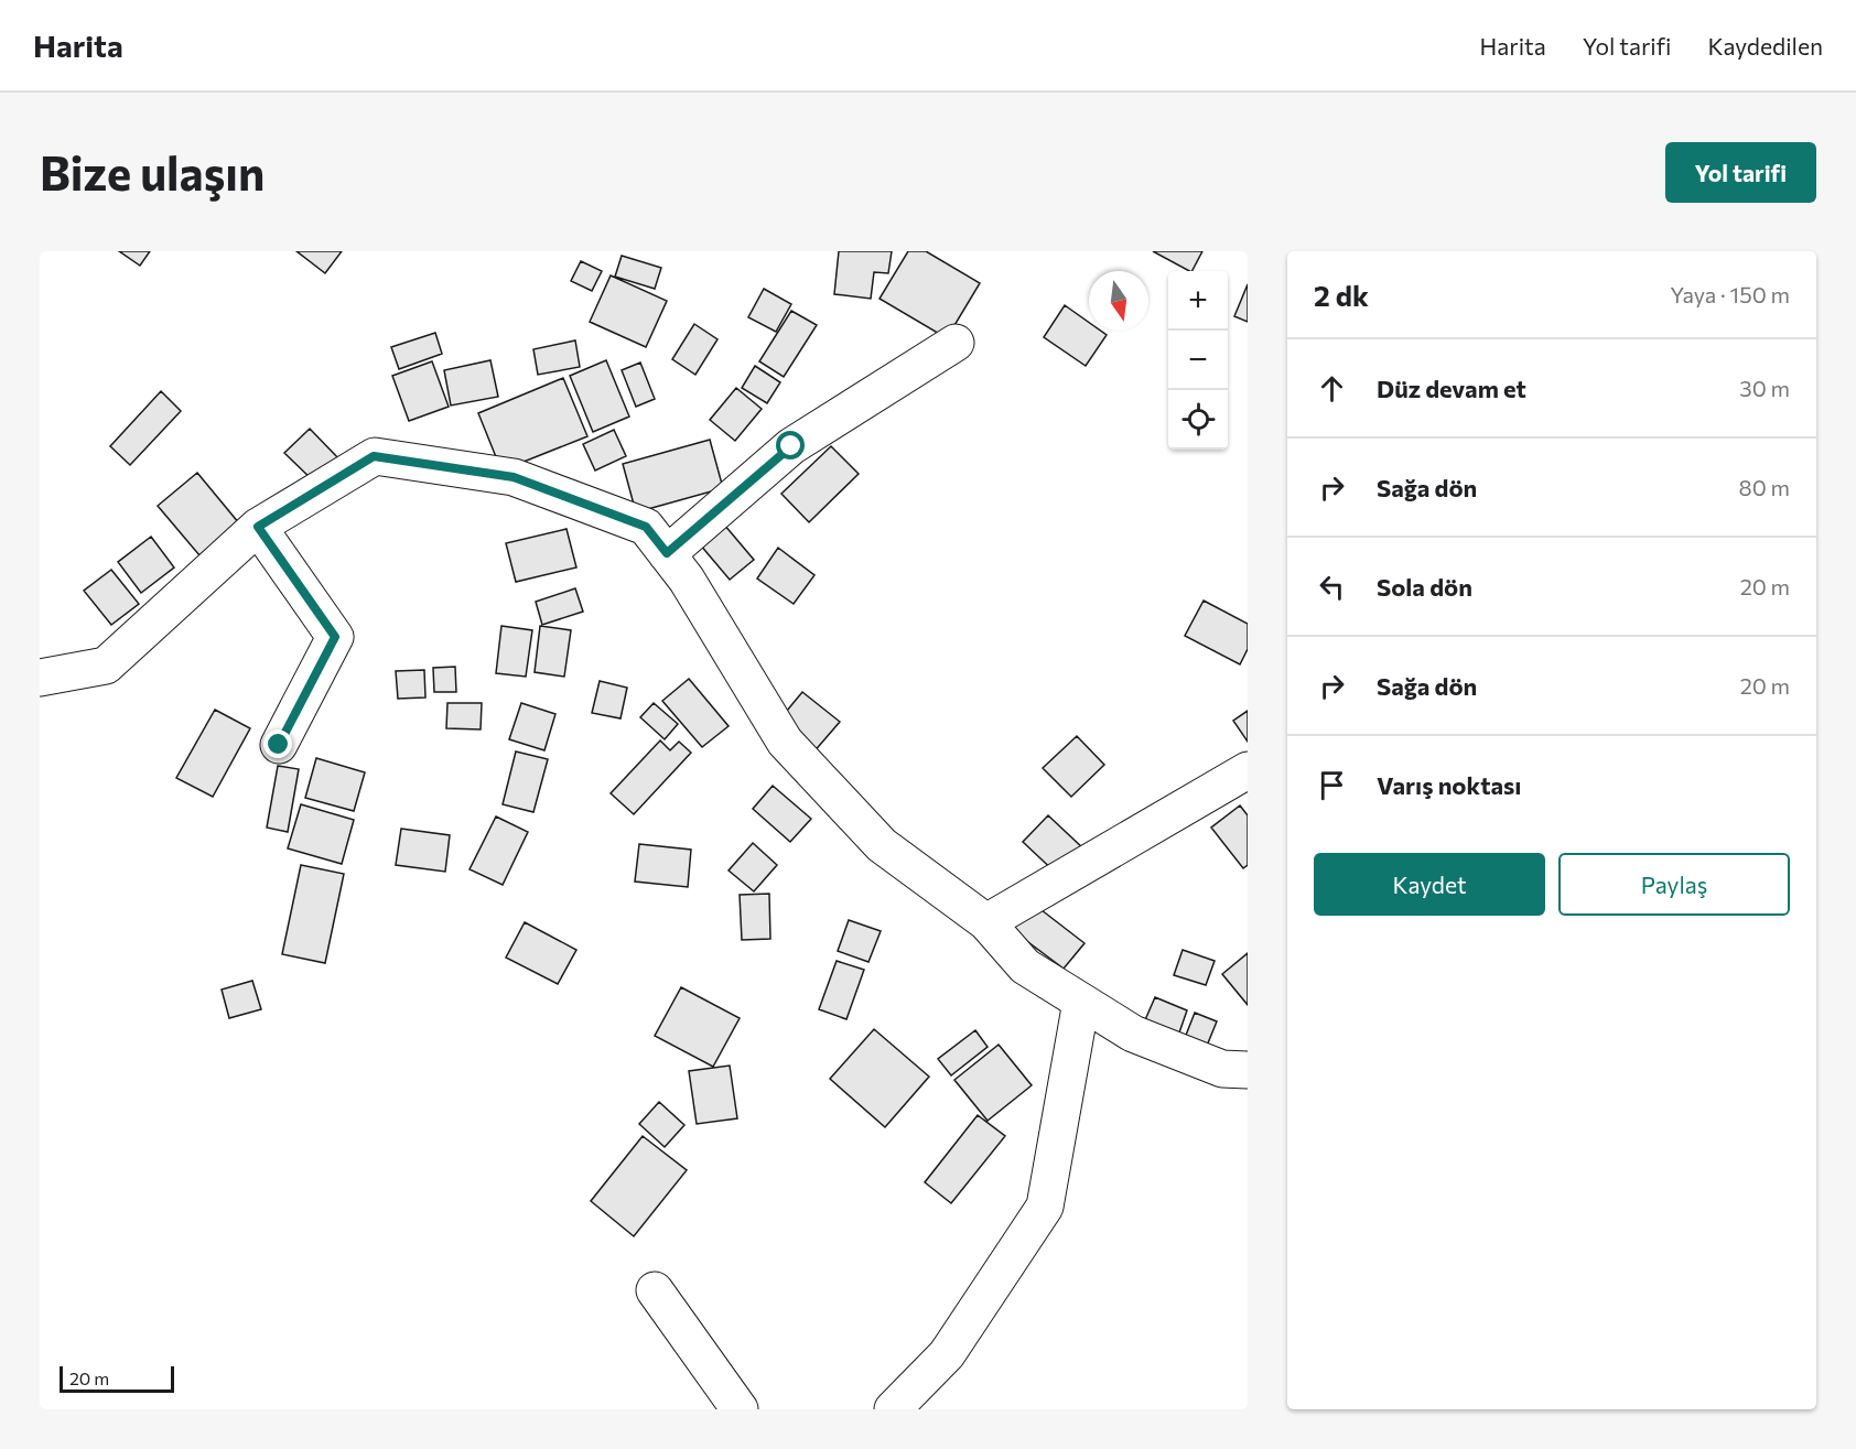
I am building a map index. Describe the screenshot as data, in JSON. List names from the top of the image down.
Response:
{
  "scale_bar": "20 m",
  "north": "bottom",
  "page": {
    "header": "Harita",
    "nav": ["Harita", "Yol tarifi", "Kaydedilen"],
    "buttons": [
      "Yol tarifi",
      ["Kaydet", "Paylaş"]
    ],
    "title": "Bize ulaşın",
    "heading": ["2 dk", "Yaya · 150 m"],
    "map_buttons": ["+", "−"],
    "list": [
      ["Düz devam et", "30 m"],
      ["Sağa dön", "80 m"],
      ["Sola dön", "20 m"],
      ["Sağa dön", "20 m"],
      "Varış noktası"
    ],
    "scale": "20 m"
  }
}
